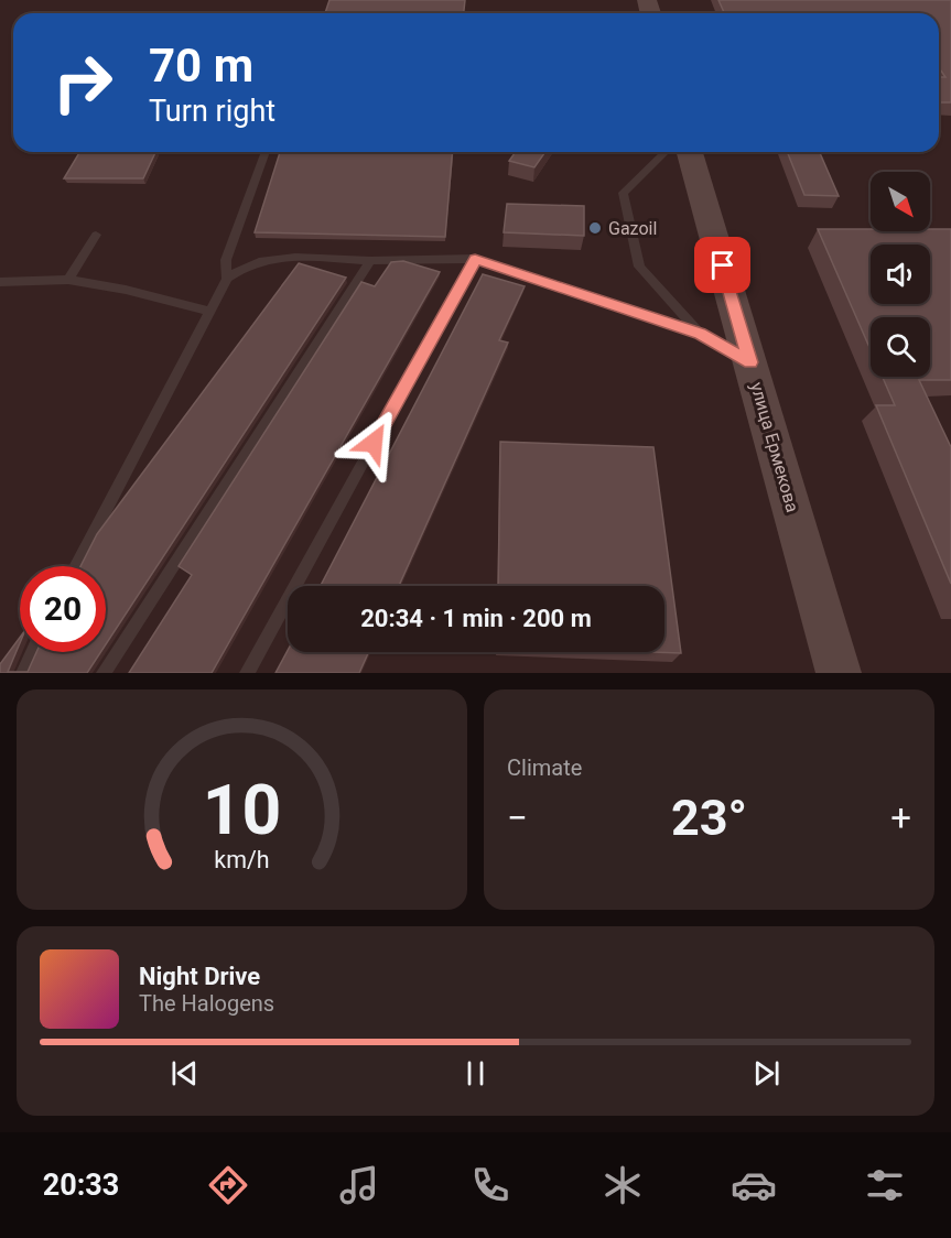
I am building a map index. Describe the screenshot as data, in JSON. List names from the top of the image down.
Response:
{
  "streets": {
    "main road": ["улица Ермекова"]
  },
  "places": ["Gazoil"],
  "north": "bottom right",
  "page": {
    "turn": ["70 m", "Turn right"],
    "limit": "20",
    "trip": "20:34 · 1 min · 200 m",
    "tile": "Climate",
    "heat": ["−", "23°", "+"],
    "song": ["Night Drive", "The Halogens"],
    "tabs": "20:33",
    "gauge": ["10", "km/h"]
  }
}
